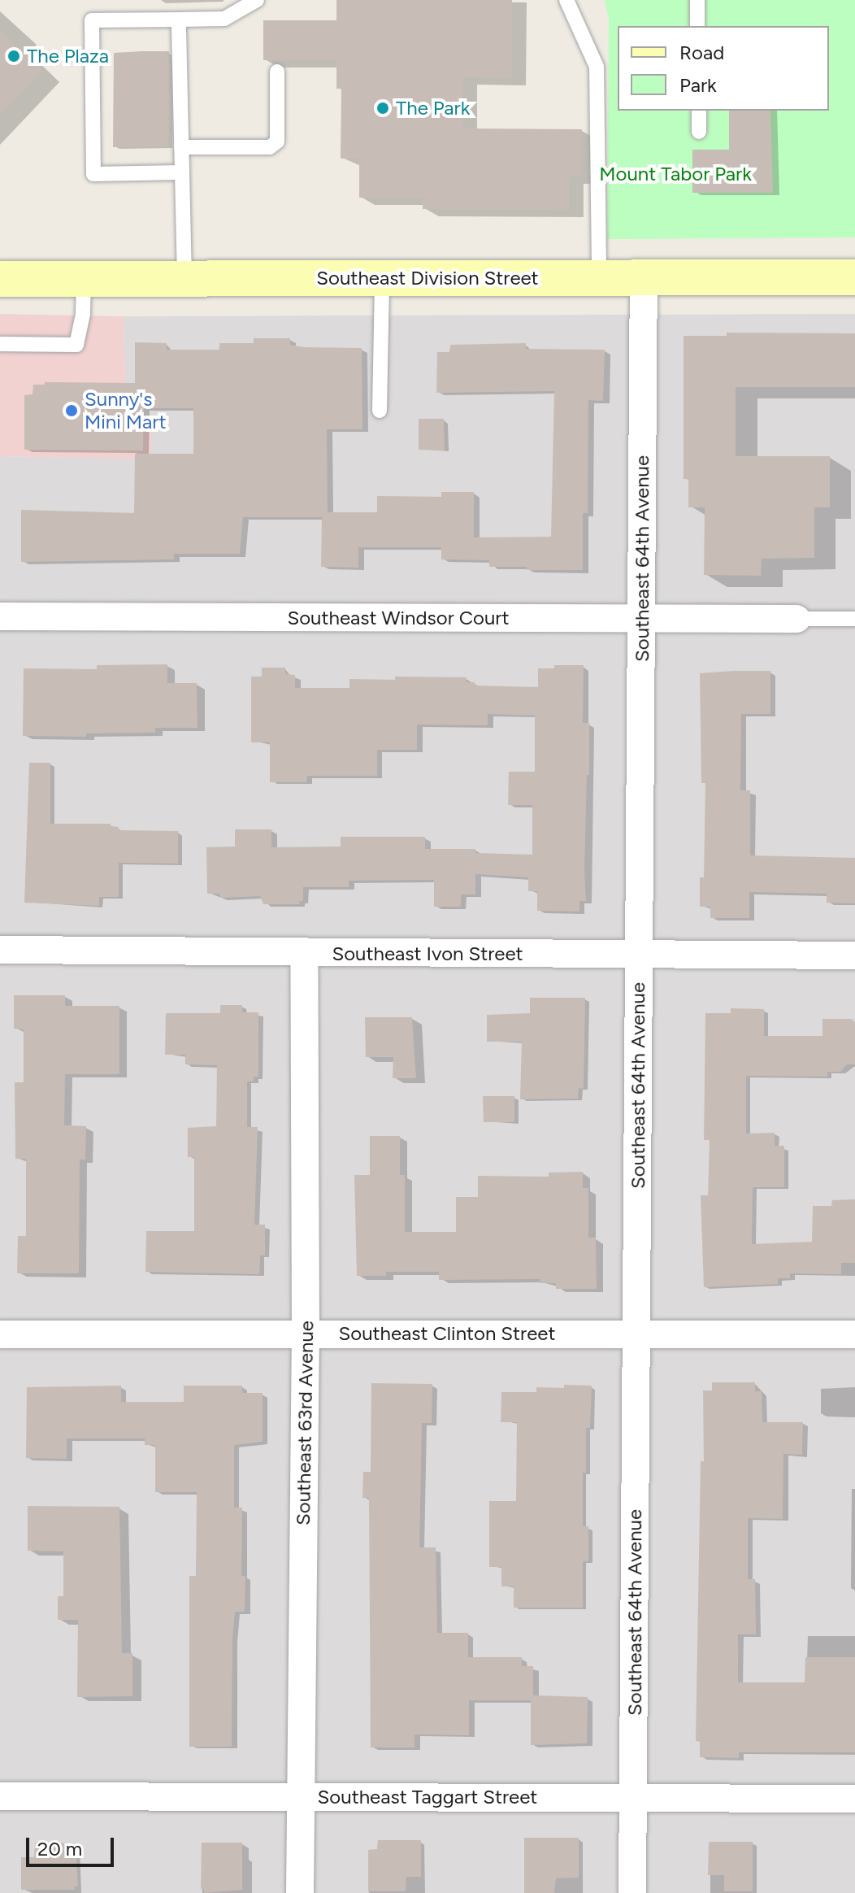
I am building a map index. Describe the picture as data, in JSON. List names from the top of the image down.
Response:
{
  "streets": {
    "main road": ["Southeast Division Street"],
    "street": [
      "Southeast 64th Avenue",
      "Southeast Windsor Court",
      "Southeast Ivon Street",
      "Southeast Clinton Street",
      "Southeast 63rd Avenue",
      "Southeast Taggart Street"
    ]
  },
  "crossings": [
    ["Southeast Division Street", "Southeast 64th Avenue"],
    ["Southeast 64th Avenue", "Southeast Windsor Court"],
    ["Southeast 64th Avenue", "Southeast Ivon Street"],
    ["Southeast 64th Avenue", "Southeast Clinton Street"],
    ["Southeast 64th Avenue", "Southeast Taggart Street"],
    ["Southeast Ivon Street", "Southeast 63rd Avenue"],
    ["Southeast Clinton Street", "Southeast 63rd Avenue"],
    ["Southeast 63rd Avenue", "Southeast Taggart Street"]
  ],
  "parks": ["Mount Tabor Park"],
  "places": ["The Plaza", "The Park", "Sunny's Mini Mart"],
  "legend": ["Road", "Park"],
  "scale_bar": "20 m"
}
